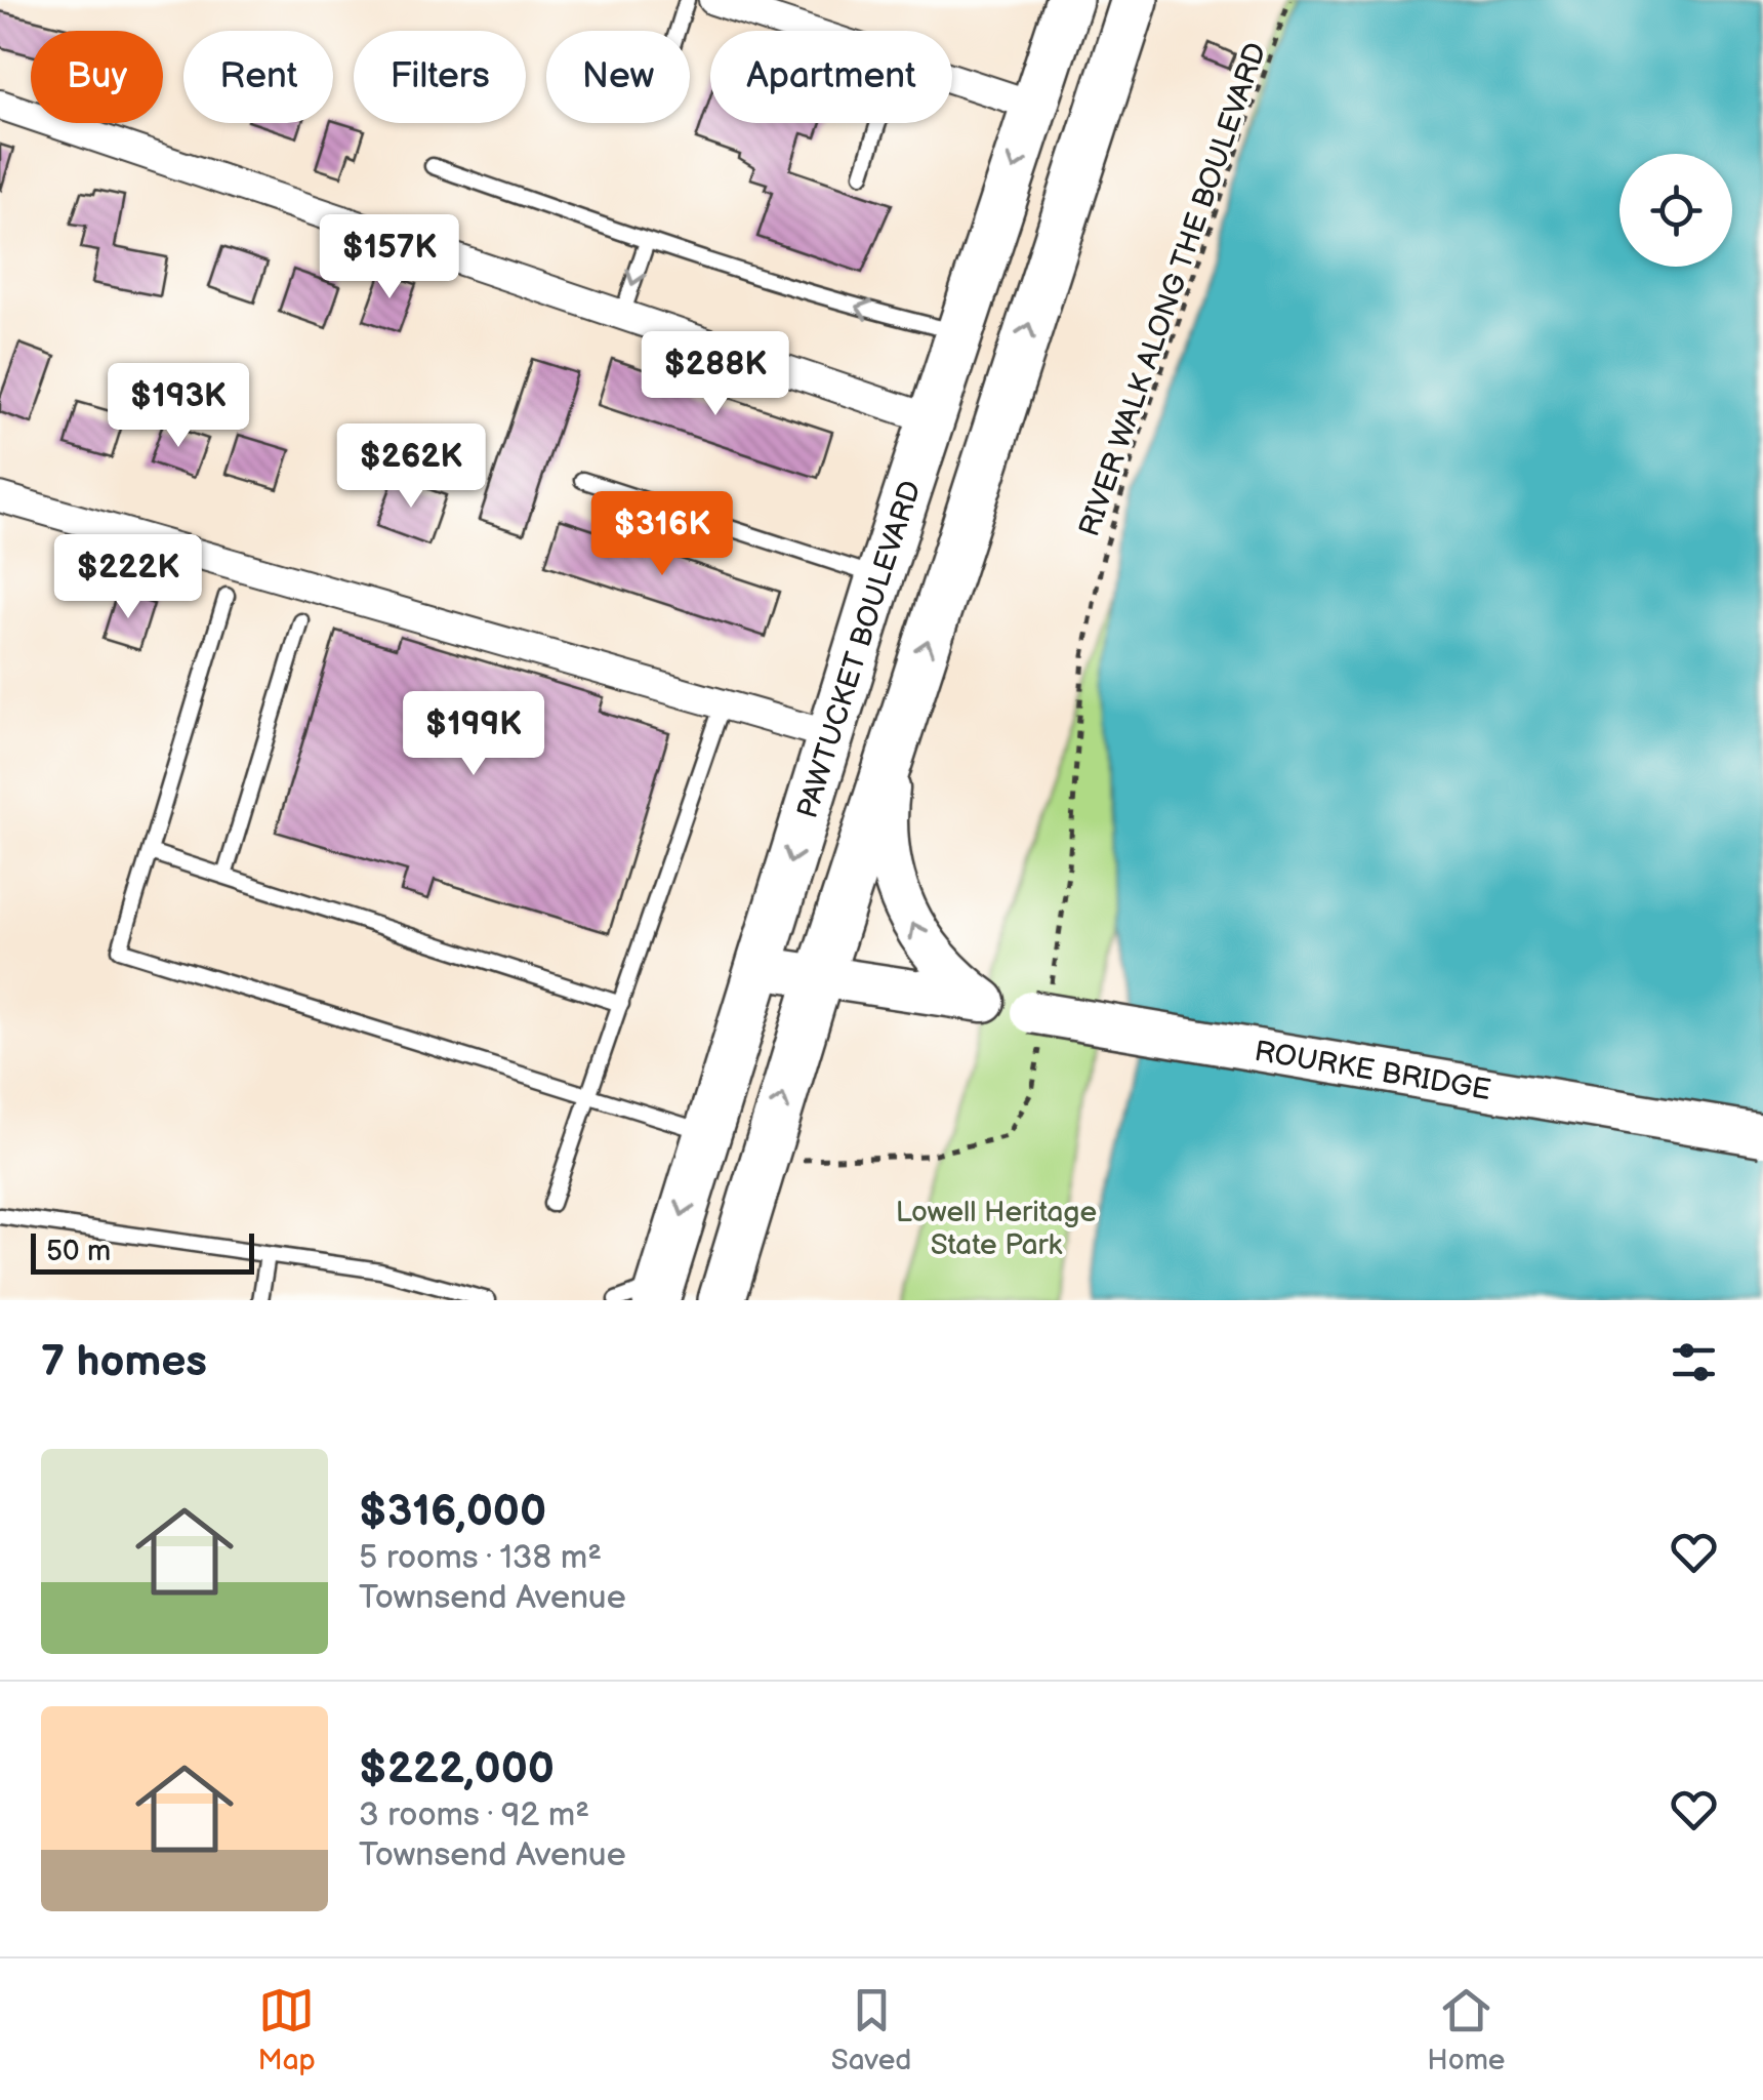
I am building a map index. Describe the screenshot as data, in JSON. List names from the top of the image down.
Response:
{
  "streets": {
    "main road": ["PAWTUCKET BOULEVARD", "ROURKE BRIDGE"],
    "path": ["RIVER WALK ALONG THE BOULEVARD"]
  },
  "crossings": [
    ["RIVER WALK ALONG THE BOULEVARD", "ROURKE BRIDGE"],
    ["PAWTUCKET BOULEVARD", "ROURKE BRIDGE"]
  ],
  "parks": ["Lowell Heritage State Park"],
  "scale_bar": "50 m",
  "page": {
    "chip": [
      "Buy",
      "Rent",
      "Filters",
      "New",
      "Apartment"
    ],
    "price": [
      "$157K",
      "$288K",
      "$193K",
      "$262K",
      "$316K",
      "$222K",
      "$199K"
    ],
    "scale": "50 m",
    "heading": "7 homes",
    "list": [
      {
        "name": "$316,000",
        "note": "5 rooms · 138 m² · Townsend Avenue"
      },
      {
        "name": "$222,000",
        "note": "3 rooms · 92 m² · Townsend Avenue"
      }
    ],
    "tabs": ["Map", "Saved", "Home"]
  }
}
